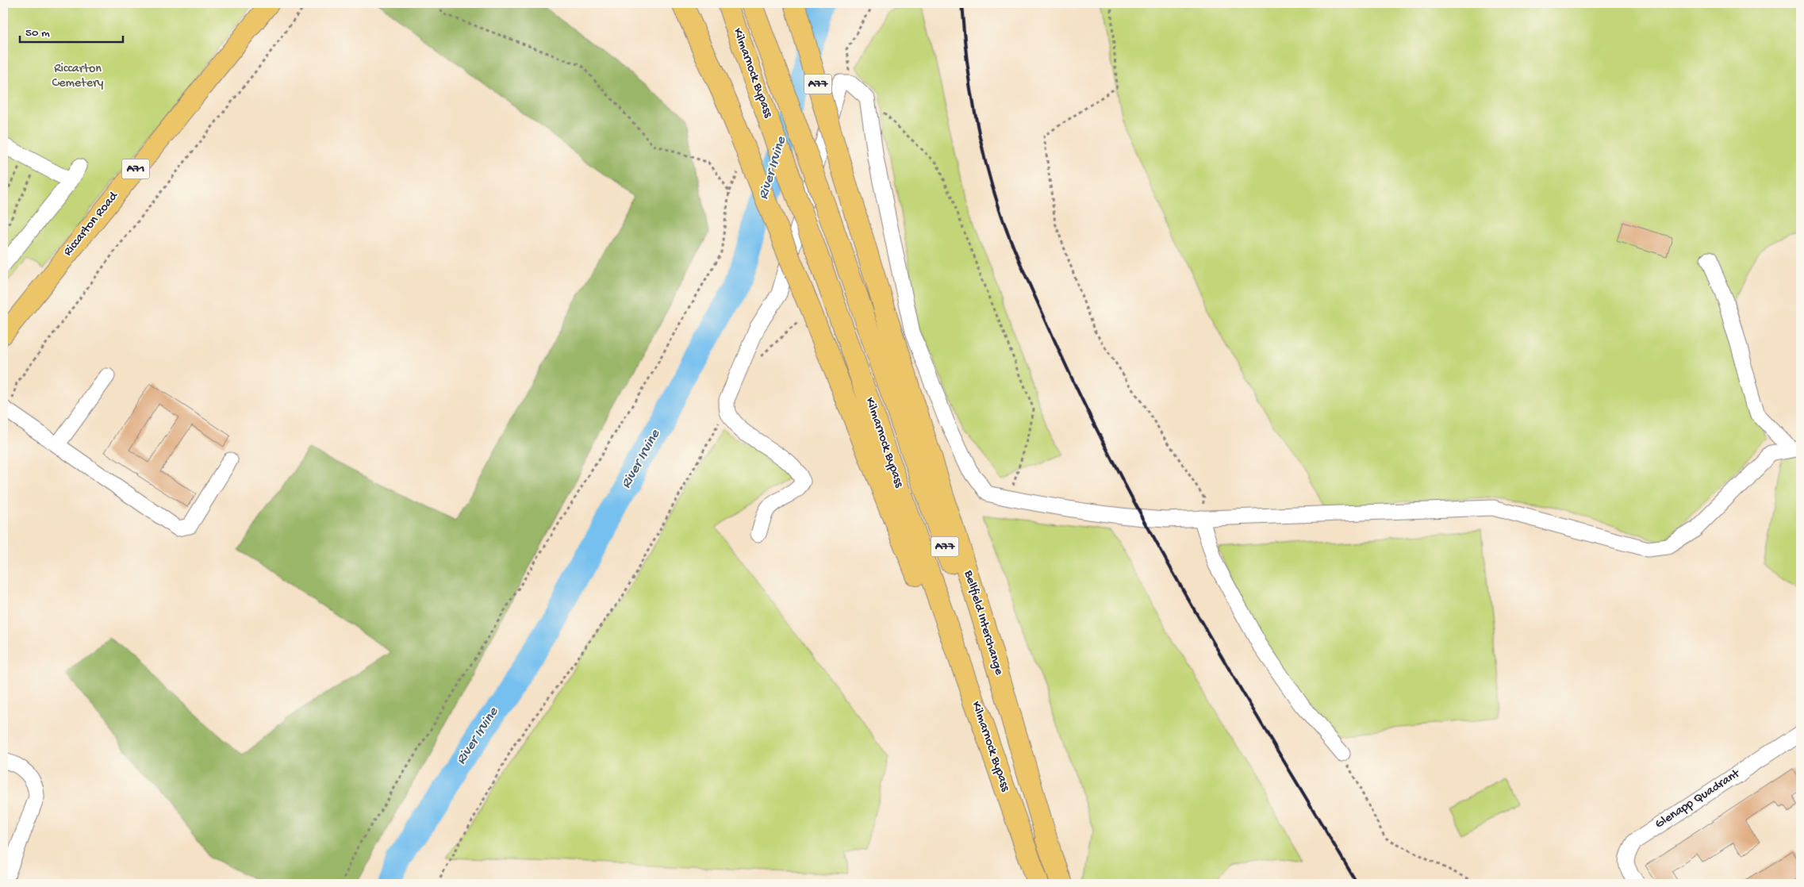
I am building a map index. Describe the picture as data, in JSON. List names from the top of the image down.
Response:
{
  "streets": {
    "highway": ["Kilmarnock Bypass", "A77", "Bellfield Interchange"],
    "main road": ["A71", "Riccarton Road"],
    "street": ["Glenapp Quadrant"]
  },
  "crossings": [
    ["Kilmarnock Bypass", "A77"],
    ["Kilmarnock Bypass", "Bellfield Interchange"]
  ],
  "water": ["River Irvine"],
  "parks": ["Riccarton Cemetery"],
  "scale_bar": "50 m"
}
